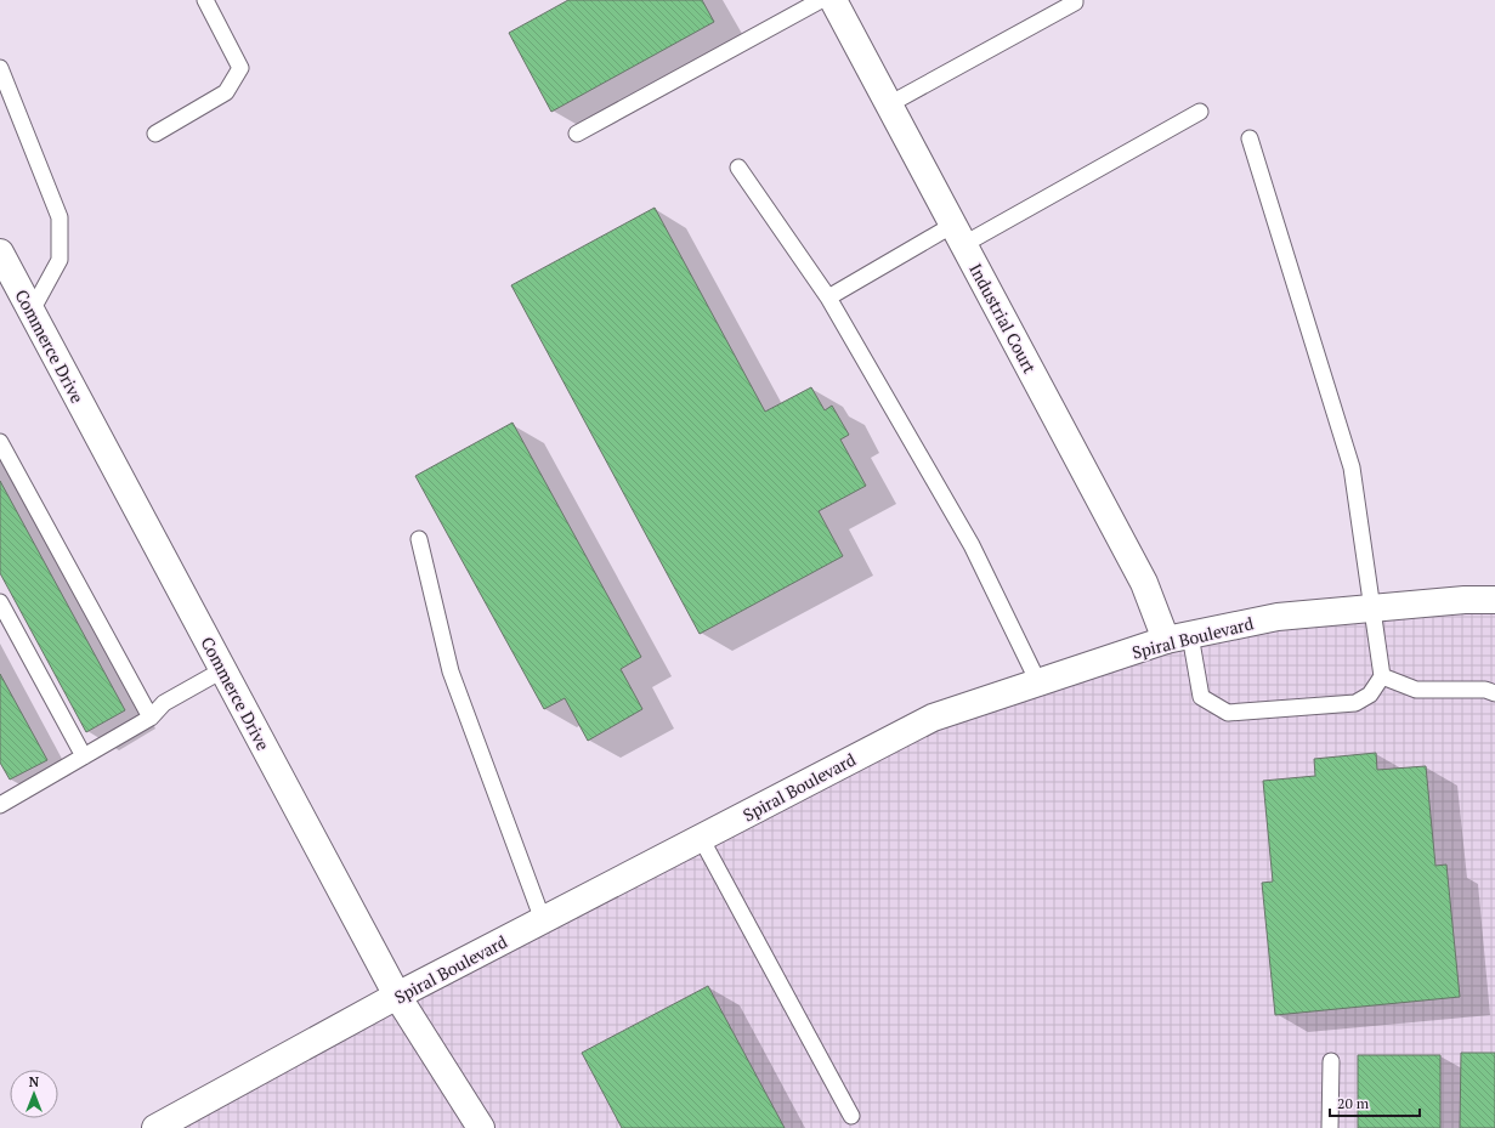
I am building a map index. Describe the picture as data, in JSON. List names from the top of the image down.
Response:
{
  "streets": {
    "street": ["Industrial Court", "Commerce Drive", "Spiral Boulevard"]
  },
  "crossings": [
    ["Industrial Court", "Spiral Boulevard"],
    ["Commerce Drive", "Spiral Boulevard"]
  ],
  "scale_bar": "20 m",
  "north": "top"
}
